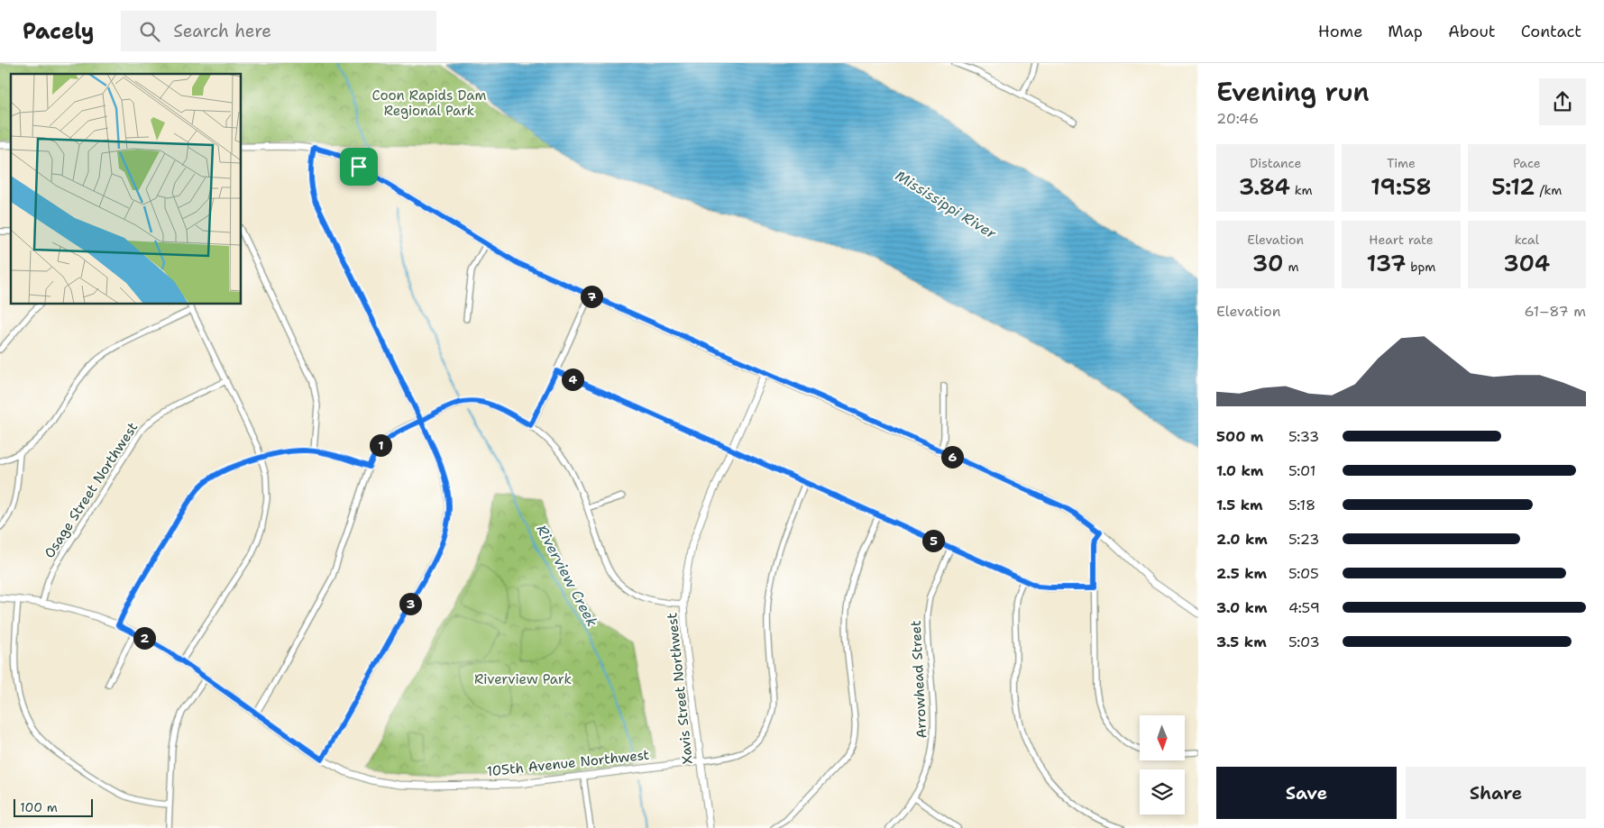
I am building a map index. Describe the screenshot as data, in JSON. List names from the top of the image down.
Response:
{
  "streets": {
    "street": [
      "Osage Street Northwest",
      "Arrowhead Street",
      "Xavis Street Northwest",
      "105th Avenue Northwest"
    ]
  },
  "crossings": [
    ["Osage Street Northwest", "105th Avenue Northwest"],
    ["Xavis Street Northwest", "105th Avenue Northwest"]
  ],
  "water": ["Mississippi River", "Riverview Creek"],
  "parks": ["Coon Rapids Dam Regional Park", "Riverview Park"],
  "scale_bar": "100 m",
  "north": "bottom",
  "page": {
    "header": "Pacely",
    "search": "Search here",
    "nav": [
      "Home",
      "Map",
      "About",
      "Contact"
    ],
    "heading": ["Evening run", "20:46"],
    "stats": [
      ["Distance", "3.84 km"],
      ["Time", "19:58"],
      ["Pace", "5:12 /km"],
      ["Elevation", "30 m"],
      ["Heart rate", "137 bpm"],
      ["kcal", "304"]
    ],
    "pins": [
      "7",
      "4",
      "1",
      "6",
      "5",
      "3",
      "2"
    ],
    "chart": ["Elevation", "61–87 m"],
    "list": [
      {
        "name": "500 m",
        "note": "5:33"
      },
      {
        "name": "1.0 km",
        "note": "5:01"
      },
      {
        "name": "1.5 km",
        "note": "5:18"
      },
      {
        "name": "2.0 km",
        "note": "5:23"
      },
      {
        "name": "2.5 km",
        "note": "5:05"
      },
      {
        "name": "3.0 km",
        "note": "4:59"
      },
      {
        "name": "3.5 km",
        "note": "5:03"
      }
    ],
    "buttons": ["Save", "Share"],
    "scale": "100 m"
  }
}
